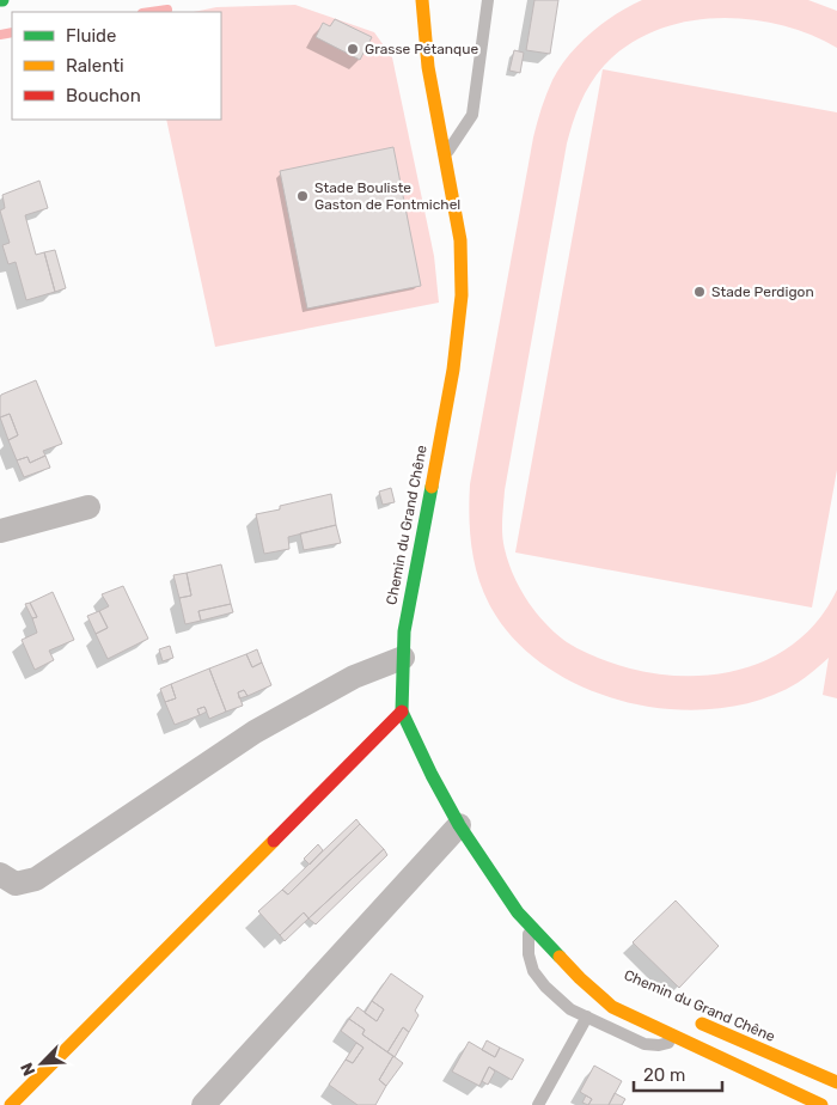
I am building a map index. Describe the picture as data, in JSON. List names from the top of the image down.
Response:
{
  "streets": {
    "main road": ["Chemin du Grand Chêne"]
  },
  "places": ["Grasse Pétanque", "Stade Bouliste Gaston de Fontmichel", "Stade Perdigon"],
  "legend": ["Fluide", "Ralenti", "Bouchon"],
  "scale_bar": "20 m",
  "north": "bottom left"
}
